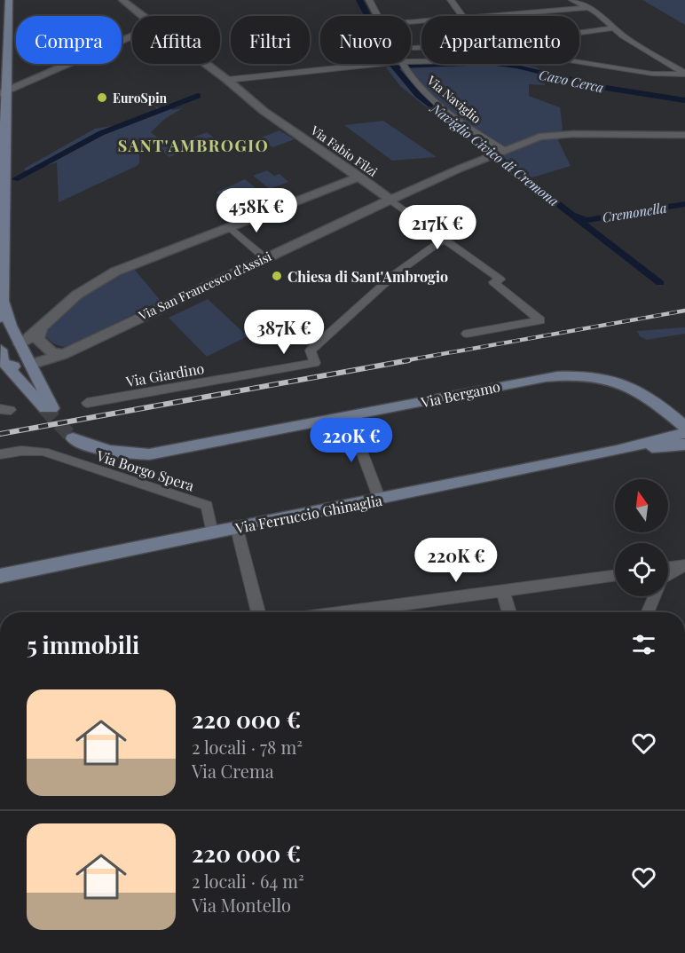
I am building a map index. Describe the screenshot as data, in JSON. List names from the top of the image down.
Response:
{
  "streets": {
    "main road": ["Via Bergamo", "Via Ferruccio Ghinaglia"],
    "street": [
      "Via Naviglio",
      "Via Fabio Filzi",
      "Via San Francesco d'Assisi",
      "Via Giardino",
      "Via Borgo Spera"
    ]
  },
  "crossings": [
    ["Via Naviglio", "Via San Francesco d'Assisi"],
    ["Via Fabio Filzi", "Via San Francesco d'Assisi"],
    ["Via Fabio Filzi", "Via Giardino"],
    ["Via Borgo Spera", "Via Ferruccio Ghinaglia"]
  ],
  "districts": ["SANT'AMBROGIO"],
  "water": ["Cavo Cerca", "Naviglio Civico di Cremona", "Cremonella"],
  "places": ["EuroSpin", "Chiesa di Sant'Ambrogio"],
  "north": "top",
  "page": {
    "chip": [
      "Compra",
      "Affitta",
      "Filtri",
      "Nuovo",
      "Appartamento"
    ],
    "price": [
      "458K €",
      "217K €",
      "387K €",
      "220K €",
      "220K €"
    ],
    "heading": "5 immobili",
    "list": [
      {
        "name": "220 000 €",
        "note": "2 locali · 78 m² · Via Crema"
      },
      {
        "name": "220 000 €",
        "note": "2 locali · 64 m² · Via Montello"
      }
    ]
  }
}
